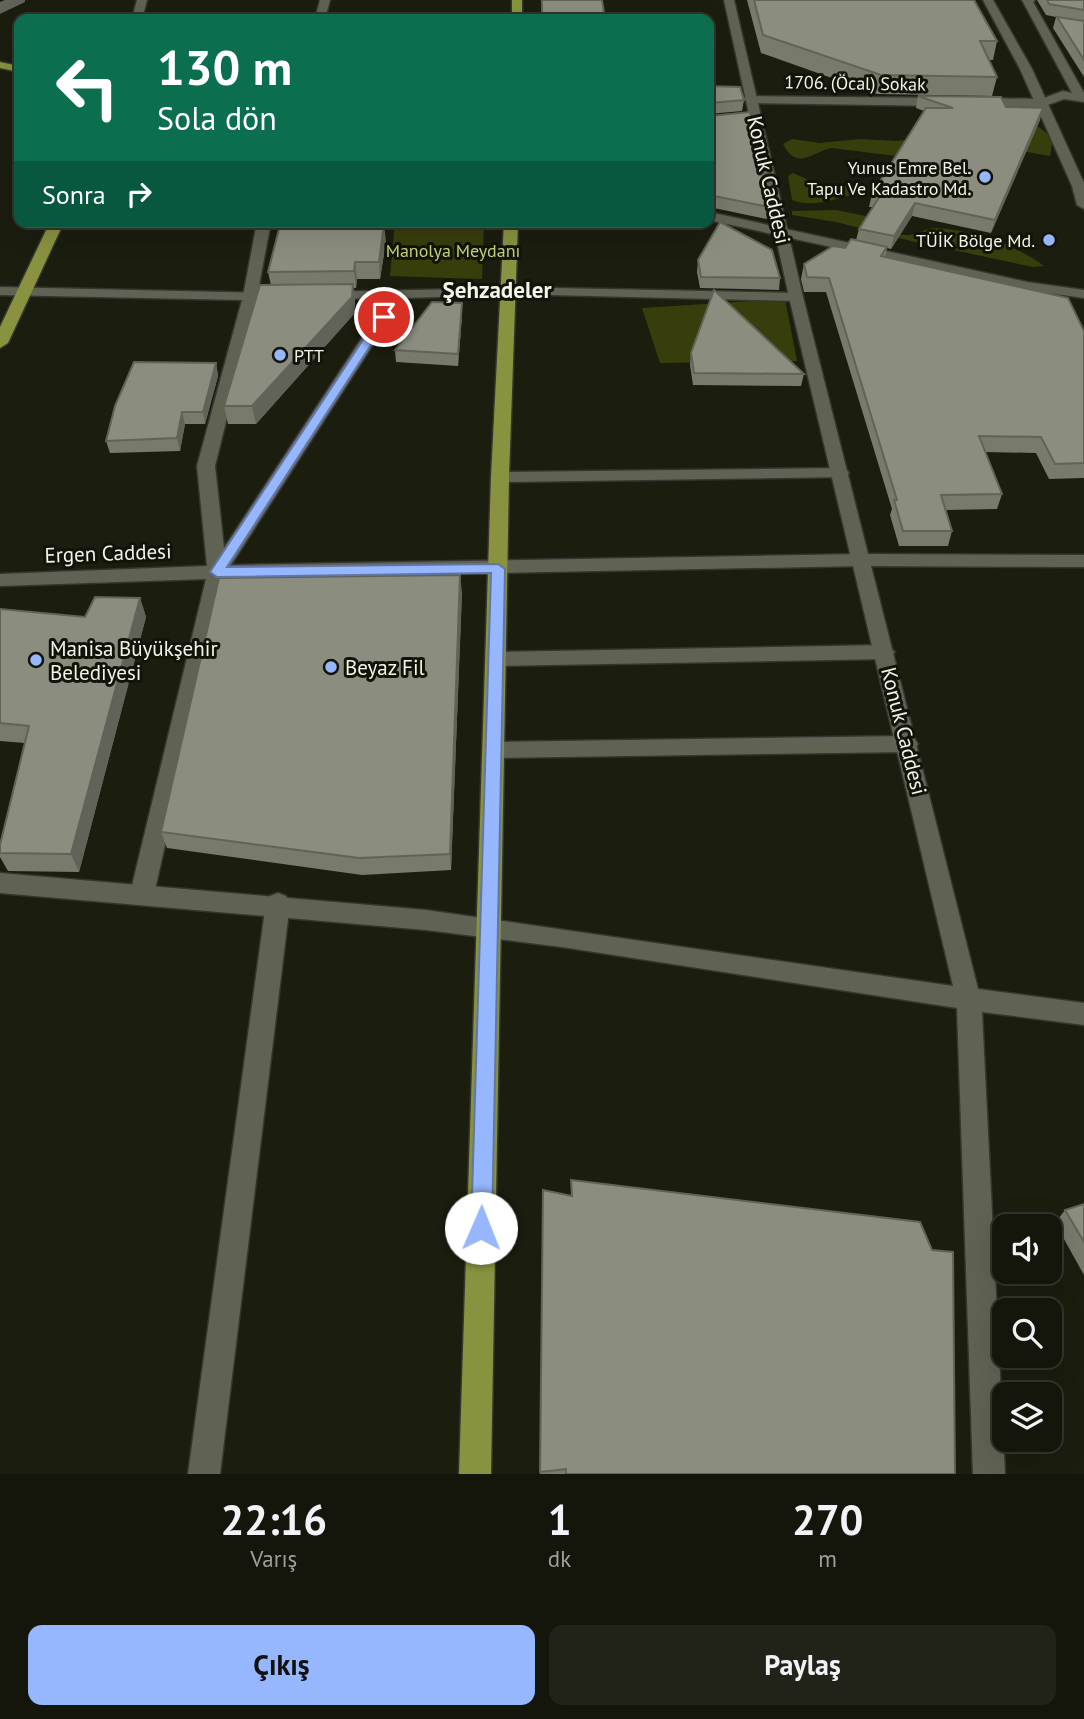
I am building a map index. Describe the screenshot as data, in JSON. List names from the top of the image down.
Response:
{
  "streets": {
    "street": ["1706. (Öcal) Sokak", "Konuk Caddesi", "Ergen Caddesi"]
  },
  "crossings": [
    ["1706. (Öcal) Sokak", "Konuk Caddesi"],
    ["Konuk Caddesi", "Ergen Caddesi"]
  ],
  "districts": ["Şehzadeler"],
  "parks": ["Manolya Meydanı"],
  "places": [
    "Yunus Emre Bel. Tapu Ve Kadastro Md.",
    "TÜİK Bölge Md.",
    "PTT",
    "Manisa Büyükşehir Belediyesi",
    "Beyaz Fil"
  ],
  "page": {
    "turn": ["130 m", "Sola dön"],
    "then": "Sonra",
    "eta": [
      "22:16",
      "Varış",
      "1",
      "dk",
      "270",
      "m"
    ],
    "buttons": ["Çıkış", "Paylaş"]
  }
}
